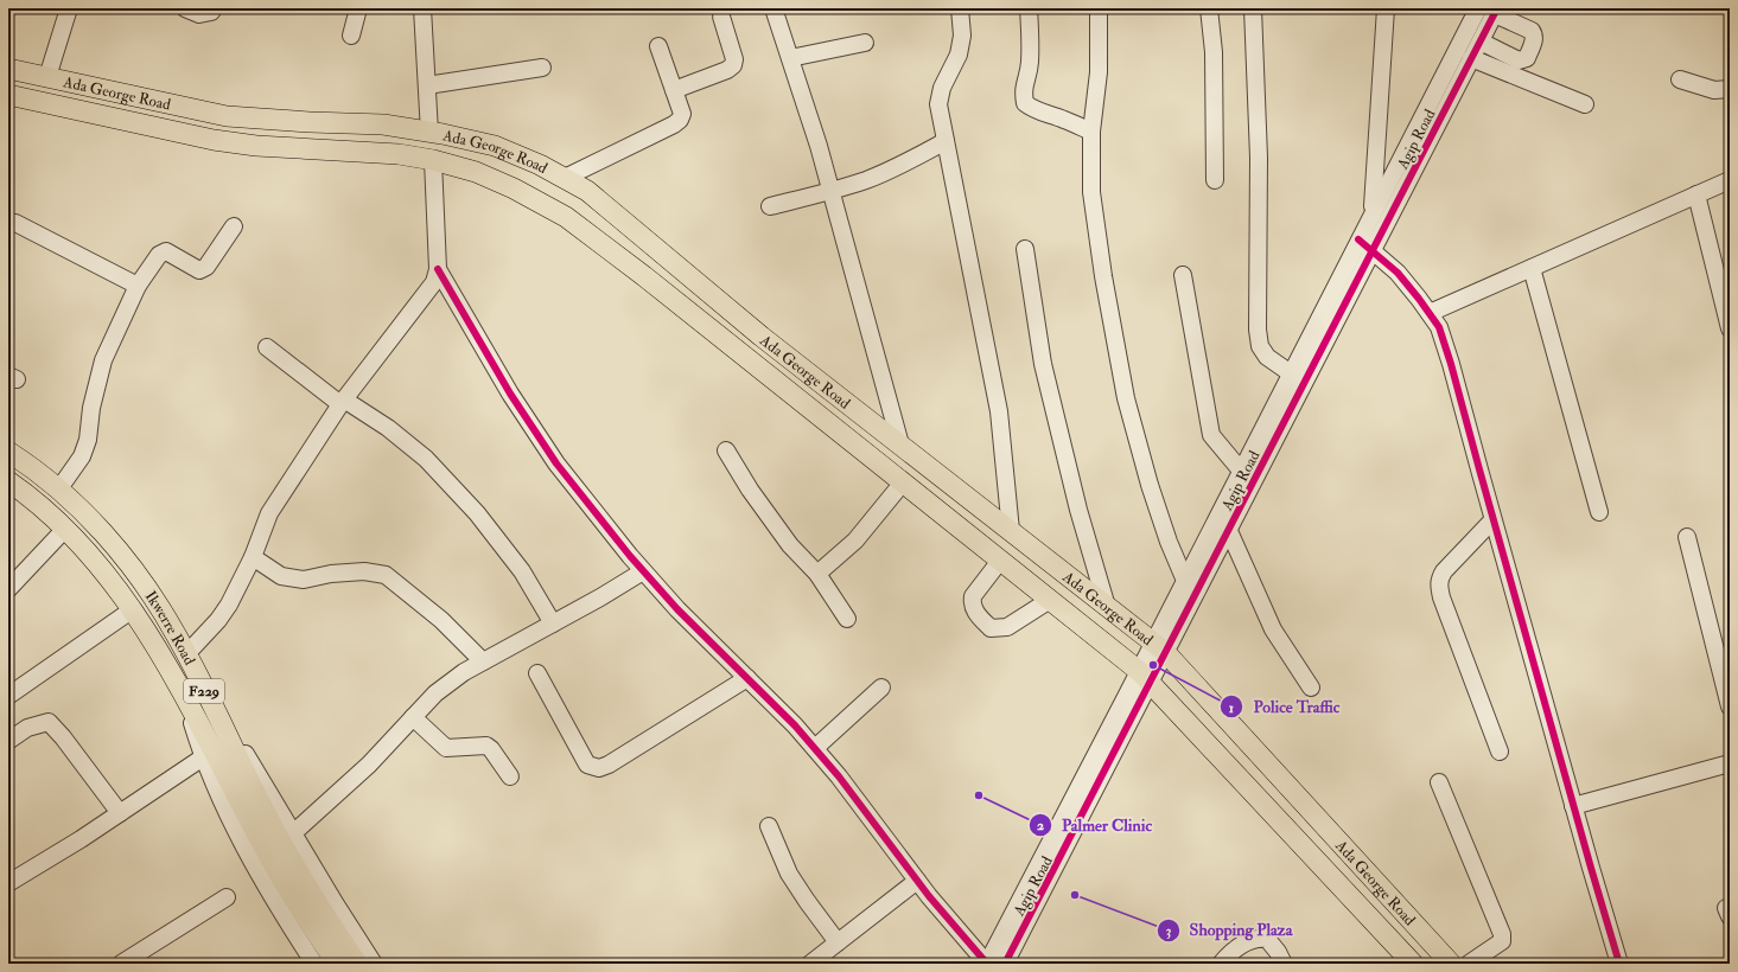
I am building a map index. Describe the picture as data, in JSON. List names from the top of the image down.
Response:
{
  "streets": {
    "main road": ["Ada George Road", "Ikwerre Road", "F229"],
    "street": ["Agip Road"]
  },
  "crossings": [
    ["Ada George Road", "Agip Road"]
  ],
  "places": ["Police Traffic", "Palmer Clinic", "Shopping Plaza"]
}
